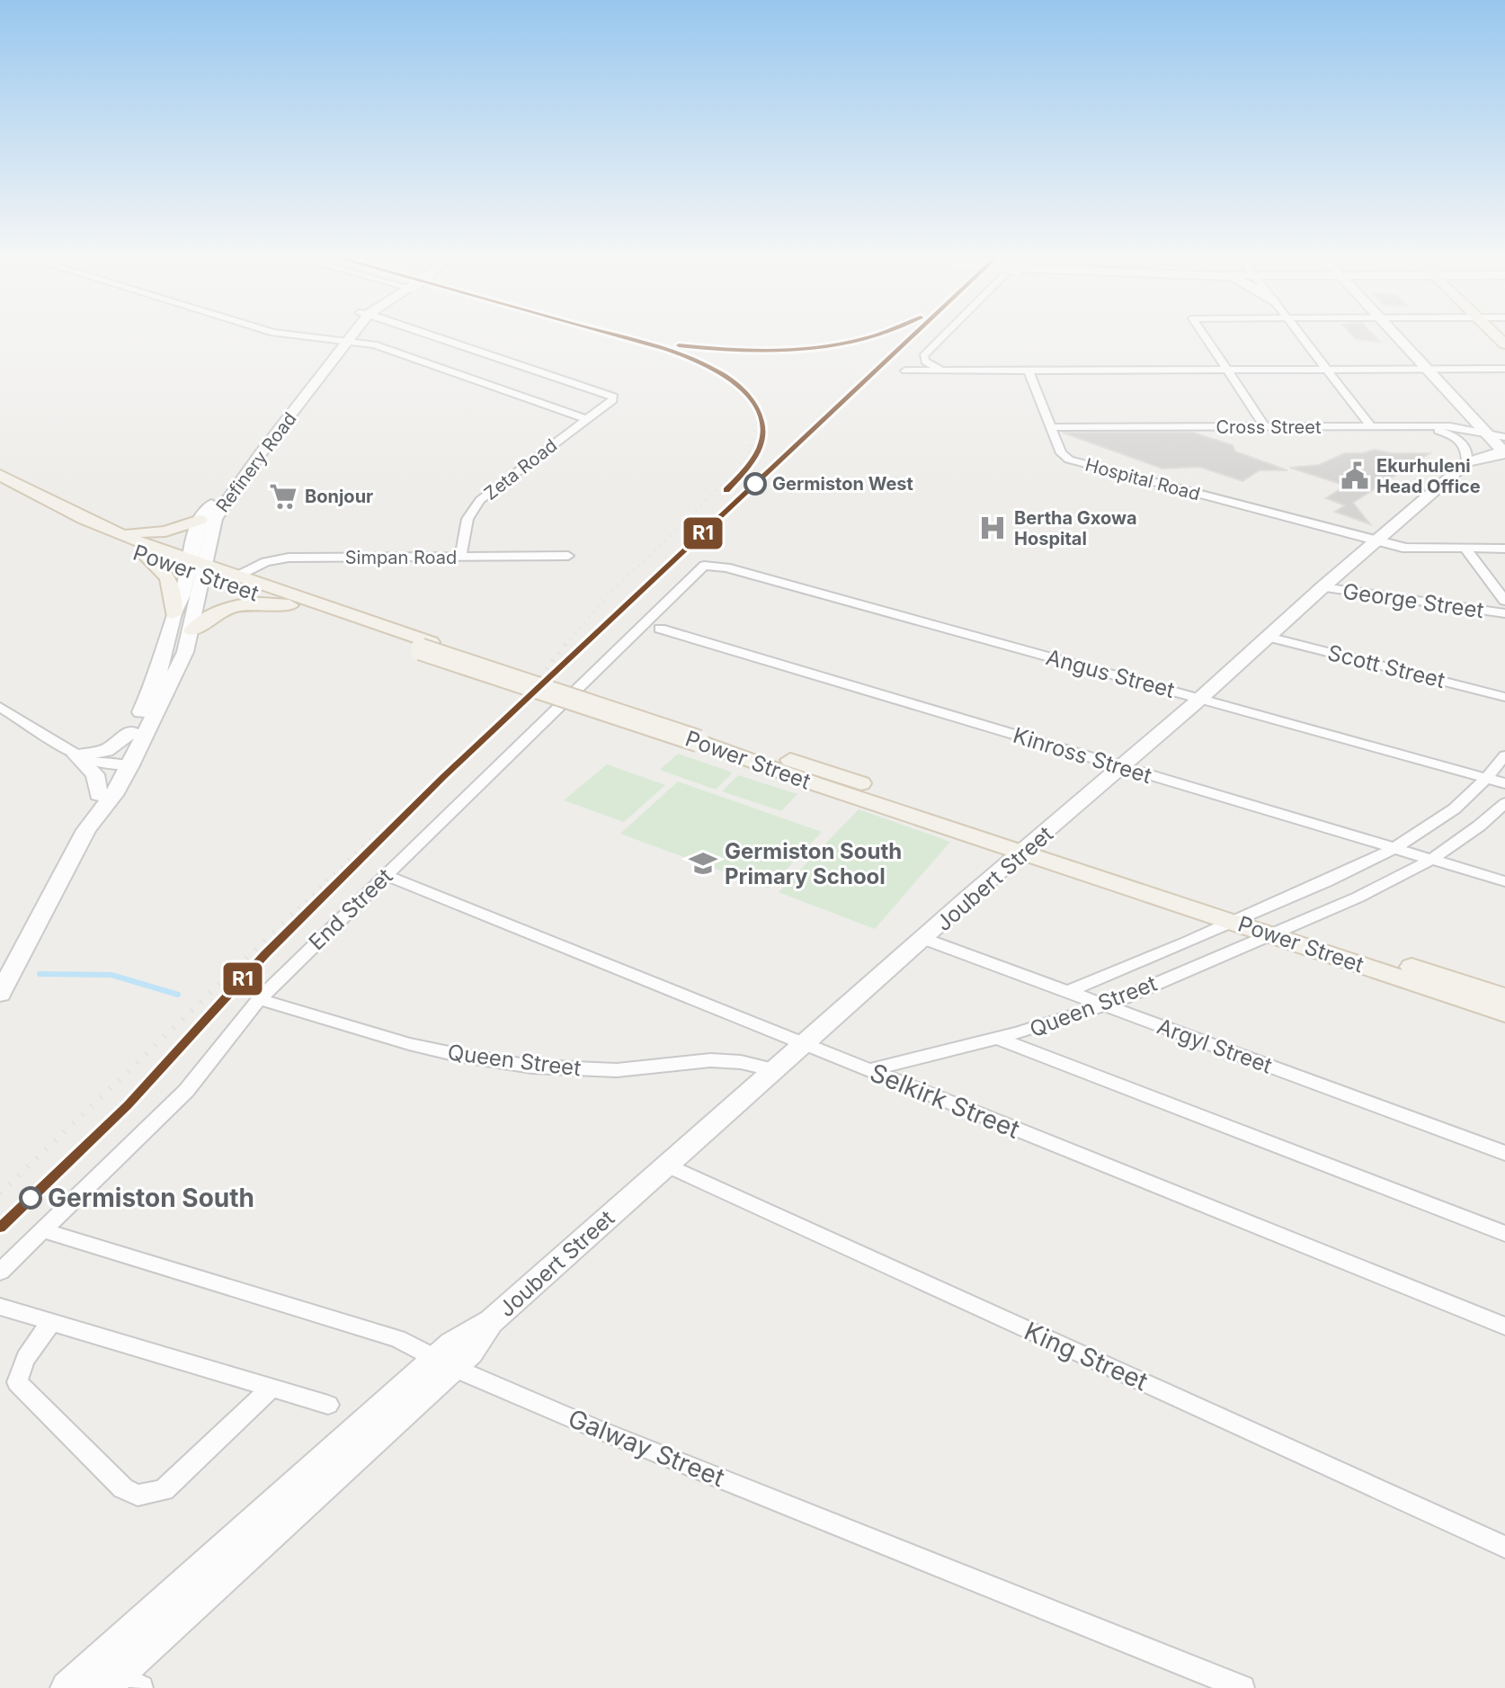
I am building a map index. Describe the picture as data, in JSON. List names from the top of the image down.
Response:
{
  "streets": {
    "main road": ["Refinery Road", "Power Street", "Joubert Street"],
    "street": [
      "Cross Street",
      "Zeta Road",
      "Hospital Road",
      "Simpan Road",
      "George Street",
      "Scott Street",
      "Angus Street",
      "Kinross Street",
      "End Street",
      "Queen Street",
      "Argyl Street",
      "Selkirk Street",
      "King Street",
      "Galway Street"
    ]
  },
  "crossings": [
    ["Cross Street", "Hospital Road"],
    ["Refinery Road", "Power Street"],
    ["Zeta Road", "Simpan Road"],
    ["Hospital Road", "Joubert Street"],
    ["Simpan Road", "Power Street"],
    ["Power Street", "Joubert Street"],
    ["Power Street", "Queen Street"],
    ["George Street", "Joubert Street"],
    ["Scott Street", "Joubert Street"],
    ["Angus Street", "Joubert Street"],
    ["Angus Street", "End Street"],
    ["Angus Street", "Queen Street"],
    ["Kinross Street", "Joubert Street"],
    ["Kinross Street", "Queen Street"],
    ["Joubert Street", "Queen Street"],
    ["Joubert Street", "Argyl Street"],
    ["Joubert Street", "Selkirk Street"],
    ["Joubert Street", "King Street"],
    ["Joubert Street", "Galway Street"],
    ["End Street", "Queen Street"],
    ["End Street", "Selkirk Street"],
    ["End Street", "Galway Street"],
    ["Queen Street", "Argyl Street"],
    ["Queen Street", "Selkirk Street"]
  ],
  "places": {
    "public building": ["Ekurhuleni Head Office"],
    "other": ["Germiston West", "Germiston South"],
    "supermarket": ["Bonjour"],
    "hospital": ["Bertha Gxowa Hospital"],
    "school or university": ["Germiston South Primary School"]
  },
  "lines": ["transit line R1"]
}
